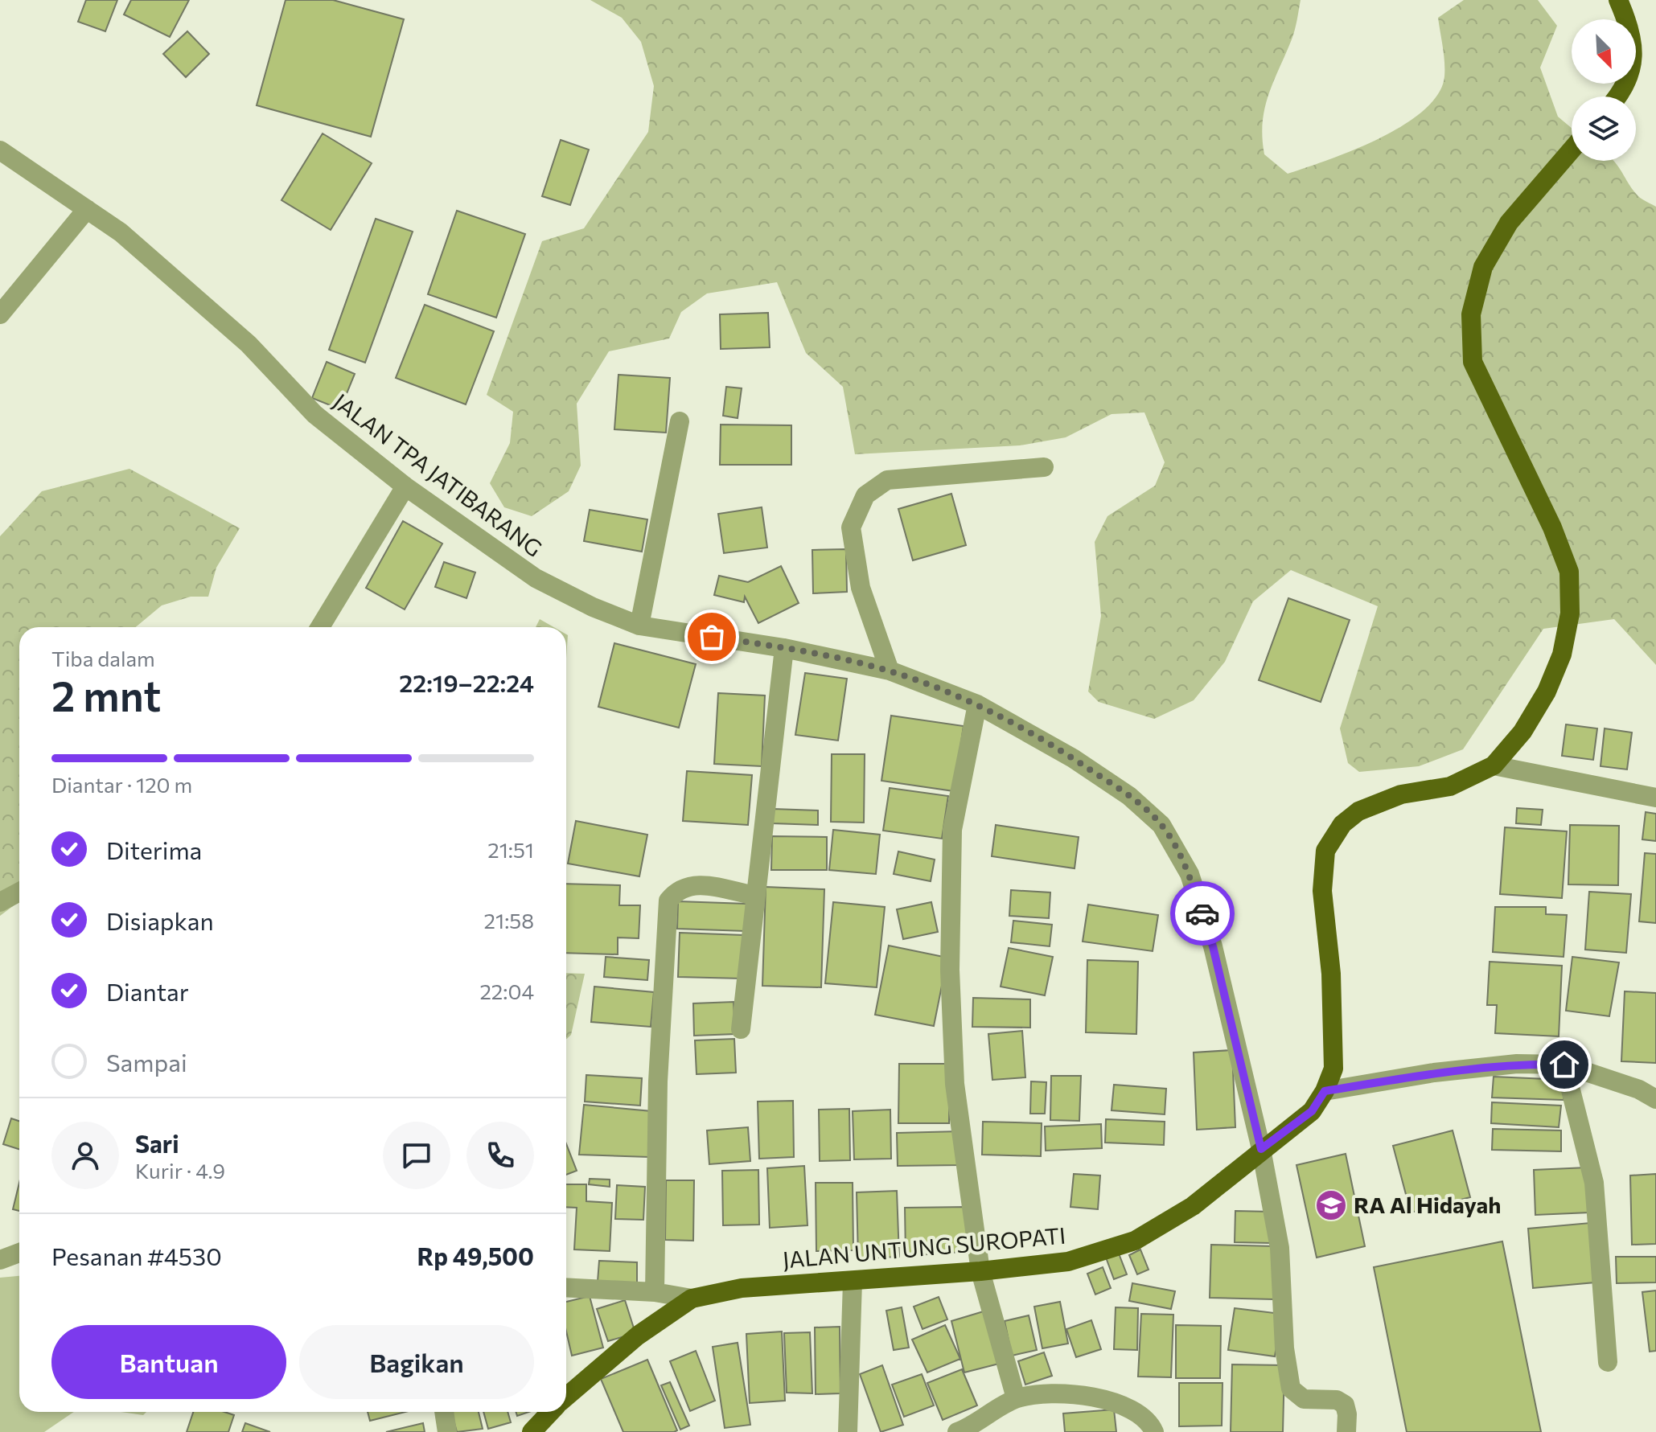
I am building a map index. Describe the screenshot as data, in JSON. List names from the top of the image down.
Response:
{
  "streets": {
    "main road": ["JALAN UNTUNG SUROPATI"],
    "street": ["JALAN TPA JATIBARANG"]
  },
  "crossings": [
    ["JALAN TPA JATIBARANG", "JALAN UNTUNG SUROPATI"]
  ],
  "places": {
    "school or university": ["RA Al Hidayah"]
  },
  "north": "bottom right",
  "page": {
    "heading": ["2 mnt", "Tiba dalam", "22:19–22:24"],
    "panel": [
      "Sari",
      "Kurir · 4.9",
      "Pesanan #4530",
      "Rp 49,500"
    ],
    "bar": "Diantar · 120 m",
    "list": [
      ["Diterima", "21:51"],
      ["Disiapkan", "21:58"],
      ["Diantar", "22:04"],
      "Sampai"
    ],
    "buttons": ["Bantuan", "Bagikan"]
  }
}
